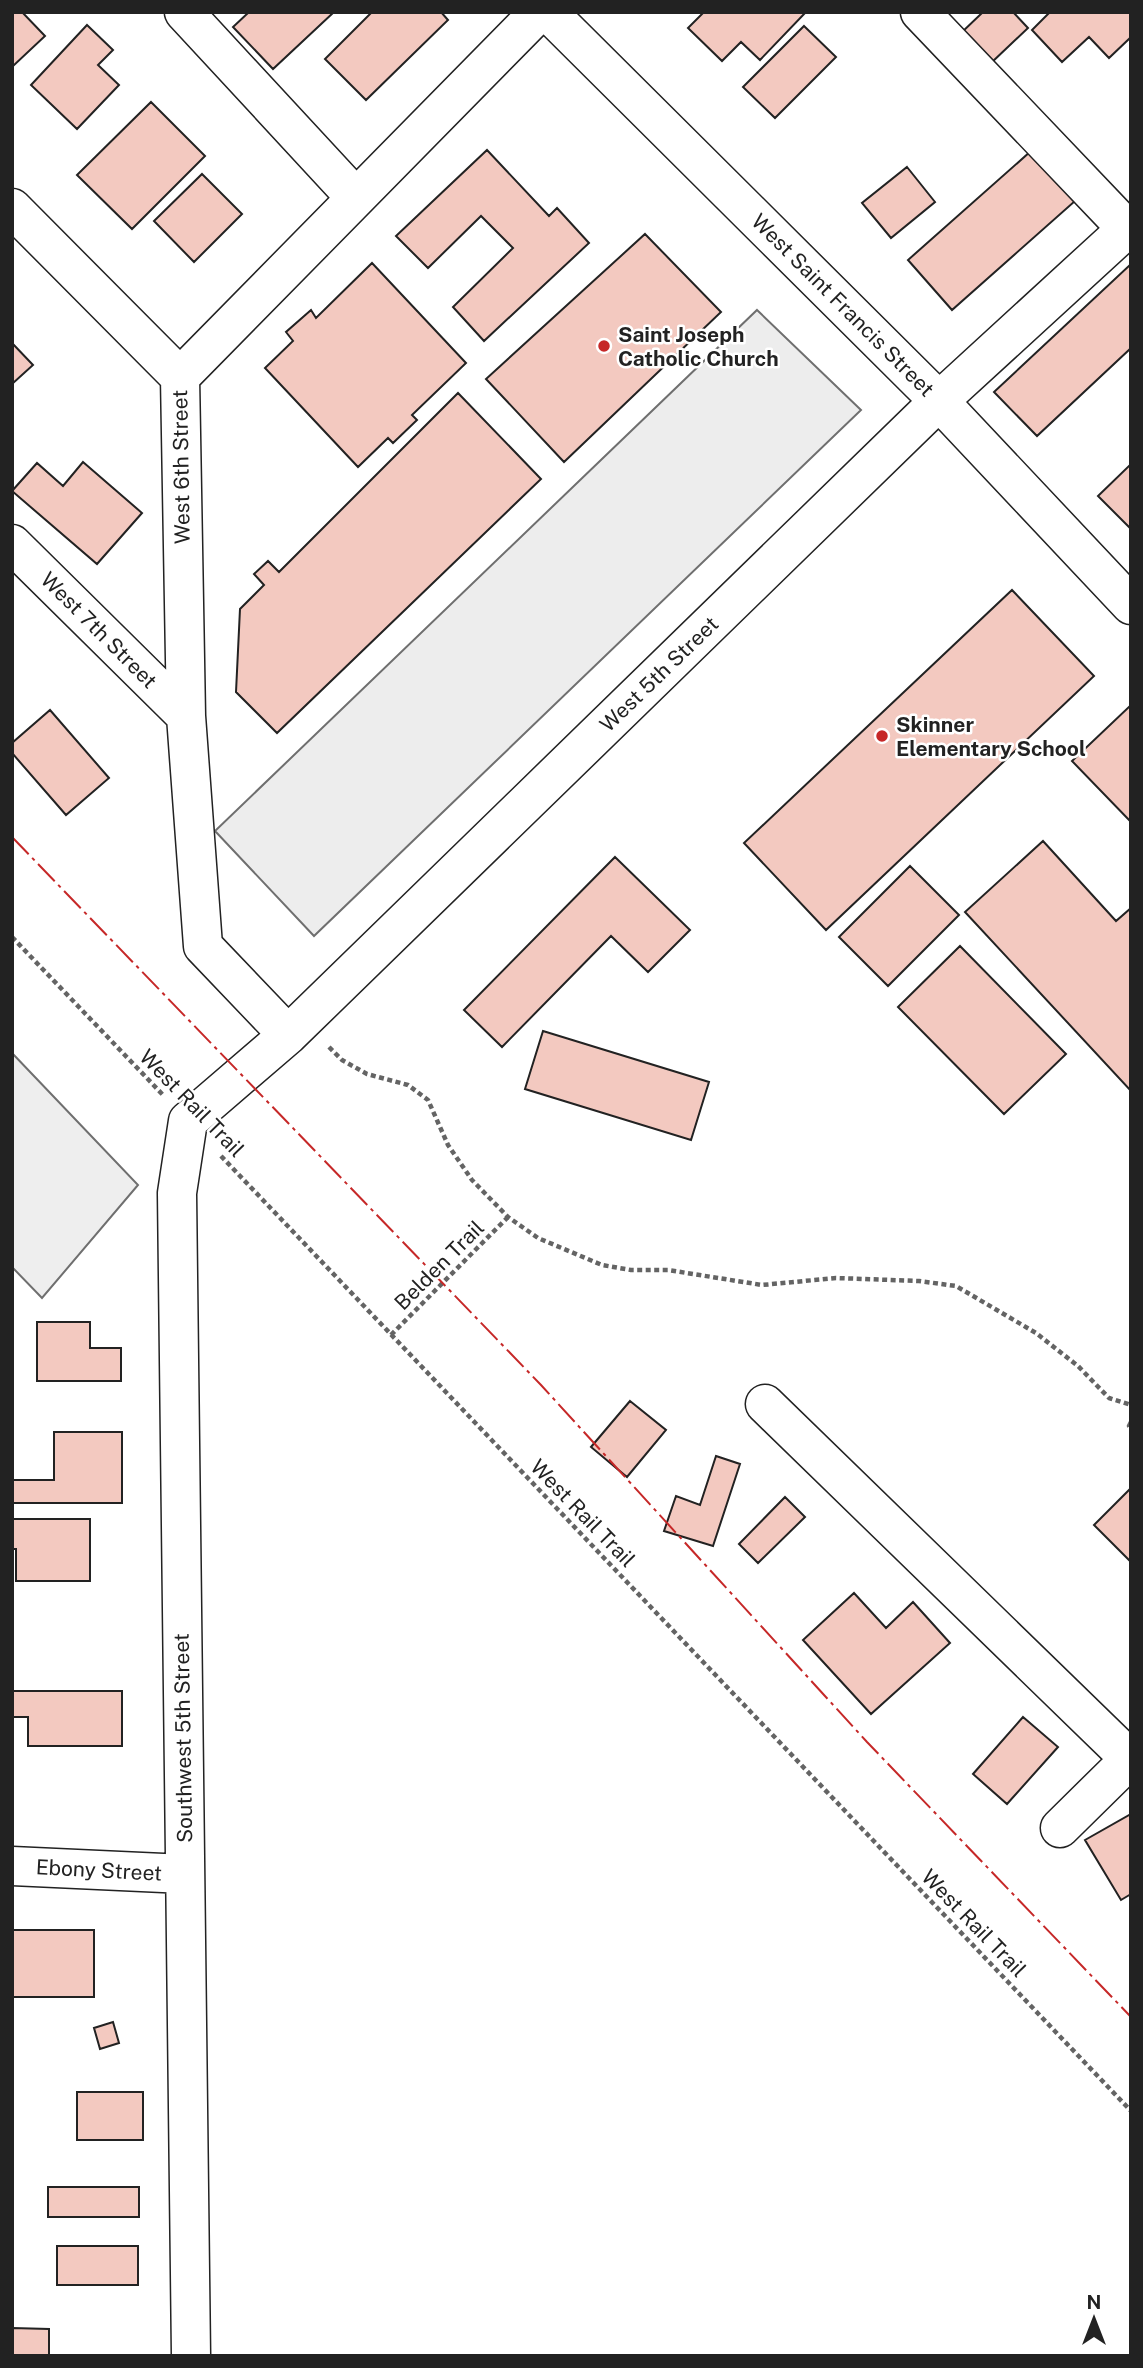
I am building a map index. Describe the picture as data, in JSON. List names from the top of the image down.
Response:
{
  "streets": {
    "street": [
      "West Saint Francis Street",
      "West 6th Street",
      "West 7th Street",
      "West 5th Street",
      "Southwest 5th Street",
      "Ebony Street"
    ],
    "path": ["West Rail Trail", "Belden Trail"]
  },
  "crossings": [
    ["West Saint Francis Street", "West 5th Street"],
    ["West 6th Street", "West 7th Street"],
    ["West 6th Street", "West 5th Street"],
    ["West 5th Street", "West Rail Trail"],
    ["West 5th Street", "Southwest 5th Street"],
    ["West Rail Trail", "Belden Trail"],
    ["West Rail Trail", "Southwest 5th Street"],
    ["Southwest 5th Street", "Ebony Street"]
  ],
  "places": ["Saint Joseph Catholic Church", "Skinner Elementary School"],
  "north": "top"
}
